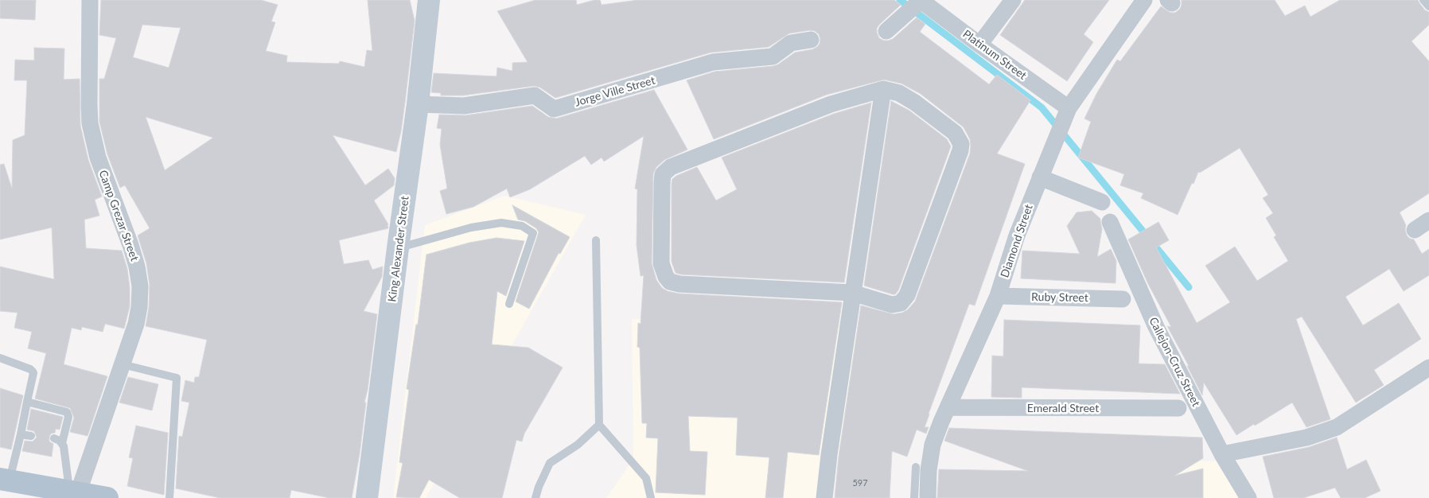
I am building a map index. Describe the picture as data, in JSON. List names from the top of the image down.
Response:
{
  "streets": {
    "street": [
      "Platinum Street",
      "Jorge Ville Street",
      "Camp Grezar Street",
      "Diamond Street",
      "King Alexander Street",
      "Ruby Street",
      "Callejon-Cruz Street",
      "Emerald Street"
    ]
  },
  "crossings": [
    ["Platinum Street", "Diamond Street"],
    ["Jorge Ville Street", "King Alexander Street"],
    ["Diamond Street", "Ruby Street"],
    ["Diamond Street", "Emerald Street"]
  ],
  "house_numbers": ["597"]
}
